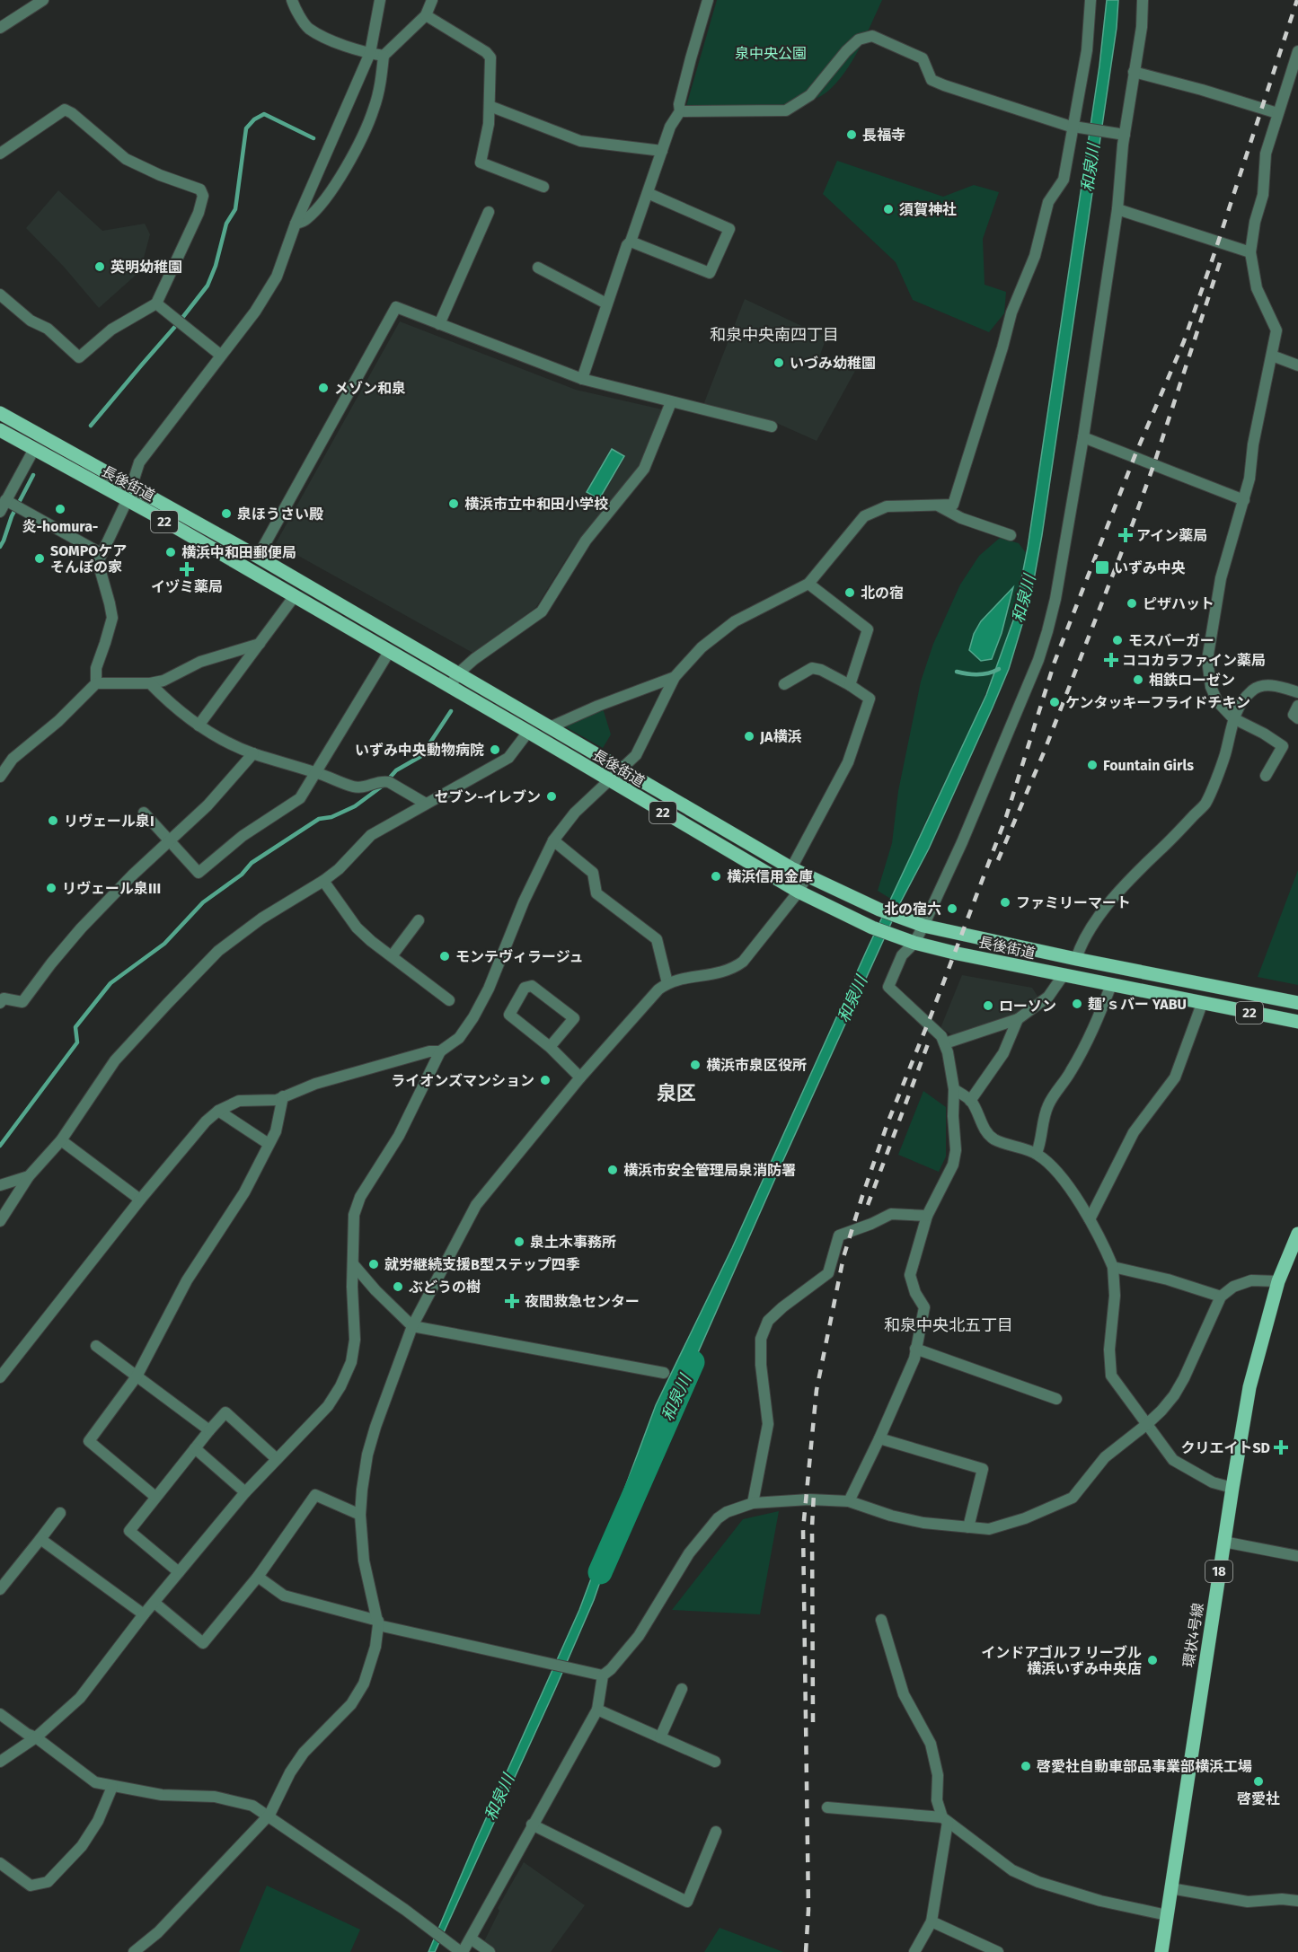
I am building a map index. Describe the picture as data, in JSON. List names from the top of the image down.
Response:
{
  "streets": {
    "main road": [
      "長後街道",
      "22",
      "18",
      "環状4号線"
    ]
  },
  "districts": ["和泉中央南四丁目", "泉区", "和泉中央北五丁目"],
  "water": ["和泉川"],
  "parks": ["泉中央公園"],
  "places": {
    "other": [
      "長福寺",
      "須賀神社",
      "英明幼稚園",
      "いづみ幼稚園",
      "メゾン和泉",
      "横浜市立中和田小学校",
      "炎-homura-",
      "泉ほうさい殿",
      "横浜中和田郵便局",
      "SOMPOケア そんぽの家",
      "北の宿",
      "ピザハット",
      "モスバーガー",
      "相鉄ローゼン",
      "ケンタッキーフライドチキン",
      "JA横浜",
      "いずみ中央動物病院",
      "Fountain Girls",
      "セブン-イレブン",
      "リヴェール泉I",
      "横浜信用金庫",
      "リヴェール泉III",
      "ファミリーマート",
      "北の宿六",
      "モンテヴィラージュ",
      "麺’ｓバー YABU",
      "ローソン",
      "横浜市泉区役所",
      "ライオンズマンション",
      "横浜市安全管理局泉消防署",
      "泉土木事務所",
      "就労継続支援B型ステップ四季",
      "ぶどうの樹",
      "インドアゴルフ リーブル 横浜いずみ中央店",
      "啓愛社自動車部品事業部横浜工場",
      "啓愛社"
    ],
    "health": [
      "アイン薬局",
      "イヅミ薬局",
      "ココカラファイン薬局",
      "夜間救急センター",
      "クリエイトSD"
    ],
    "transit": ["いずみ中央"]
  }
}
